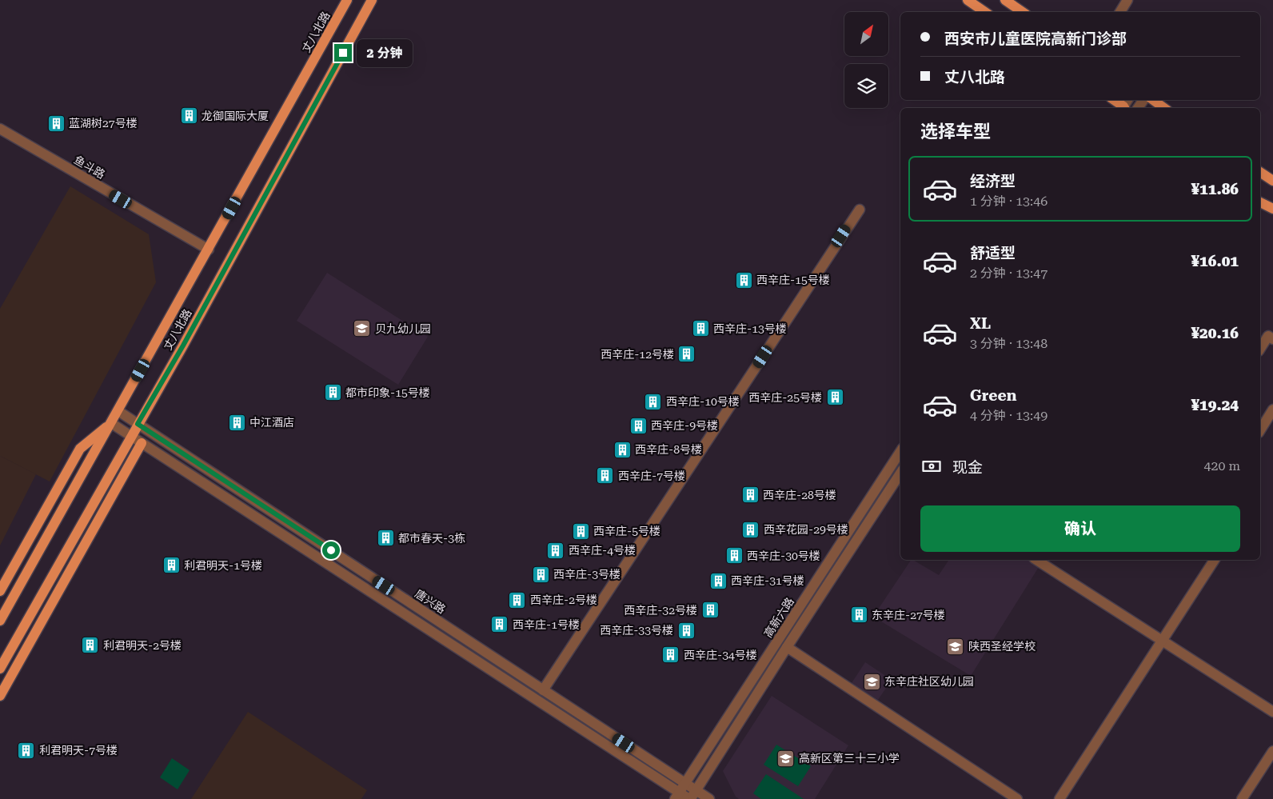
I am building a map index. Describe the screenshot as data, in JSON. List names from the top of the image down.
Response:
{
  "streets": {
    "main road": ["丈八北路"],
    "street": ["鱼斗路", "唐兴路", "高新六路"]
  },
  "crossings": [
    ["丈八北路", "鱼斗路"],
    ["丈八北路", "唐兴路"],
    ["唐兴路", "高新六路"]
  ],
  "places": {
    "building": [
      "龙御国际大厦",
      "蓝湖树27号楼",
      "西辛庄-15号楼",
      "西辛庄-13号楼",
      "西辛庄-12号楼",
      "都市印象-15号楼",
      "西辛庄-25号楼",
      "西辛庄-10号楼",
      "中江酒店",
      "西辛庄-9号楼",
      "西辛庄-8号楼",
      "西辛庄-7号楼",
      "西辛庄-28号楼",
      "西辛花园-29号楼",
      "西辛庄-5号楼",
      "都市春天-3栋",
      "西辛庄-4号楼",
      "西辛庄-30号楼",
      "利君明天-1号楼",
      "西辛庄-3号楼",
      "西辛庄-31号楼",
      "西辛庄-2号楼",
      "西辛庄-32号楼",
      "东辛庄-27号楼",
      "西辛庄-1号楼",
      "西辛庄-33号楼",
      "利君明天-2号楼",
      "西辛庄-34号楼",
      "利君明天-7号楼"
    ],
    "school or university": [
      "贝九幼儿园",
      "陕西圣经学校",
      "东辛庄社区幼儿园",
      "高新区第三十三小学"
    ]
  },
  "north": "top right",
  "page": {
    "banner": ["西安市儿童医院高新门诊部", "丈八北路"],
    "bubble": "2 分钟",
    "heading": "选择车型",
    "list": [
      {
        "name": "经济型",
        "note": "1 分钟 · 13:46",
        "value": "¥11.86"
      },
      {
        "name": "舒适型",
        "note": "2 分钟 · 13:47",
        "value": "¥16.01"
      },
      {
        "name": "XL",
        "note": "3 分钟 · 13:48",
        "value": "¥20.16"
      },
      {
        "name": "Green",
        "note": "4 分钟 · 13:49",
        "value": "¥19.24"
      }
    ],
    "pay": ["现金", "420 m"],
    "buttons": "确认"
  }
}
